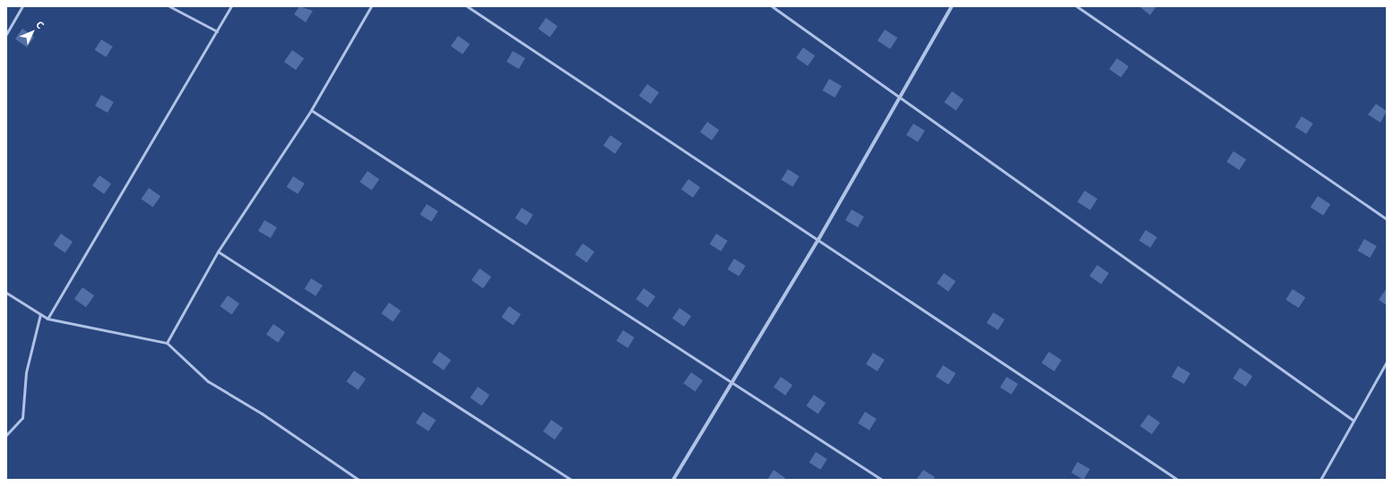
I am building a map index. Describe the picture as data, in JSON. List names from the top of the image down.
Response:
{
  "north": "top right"
}
